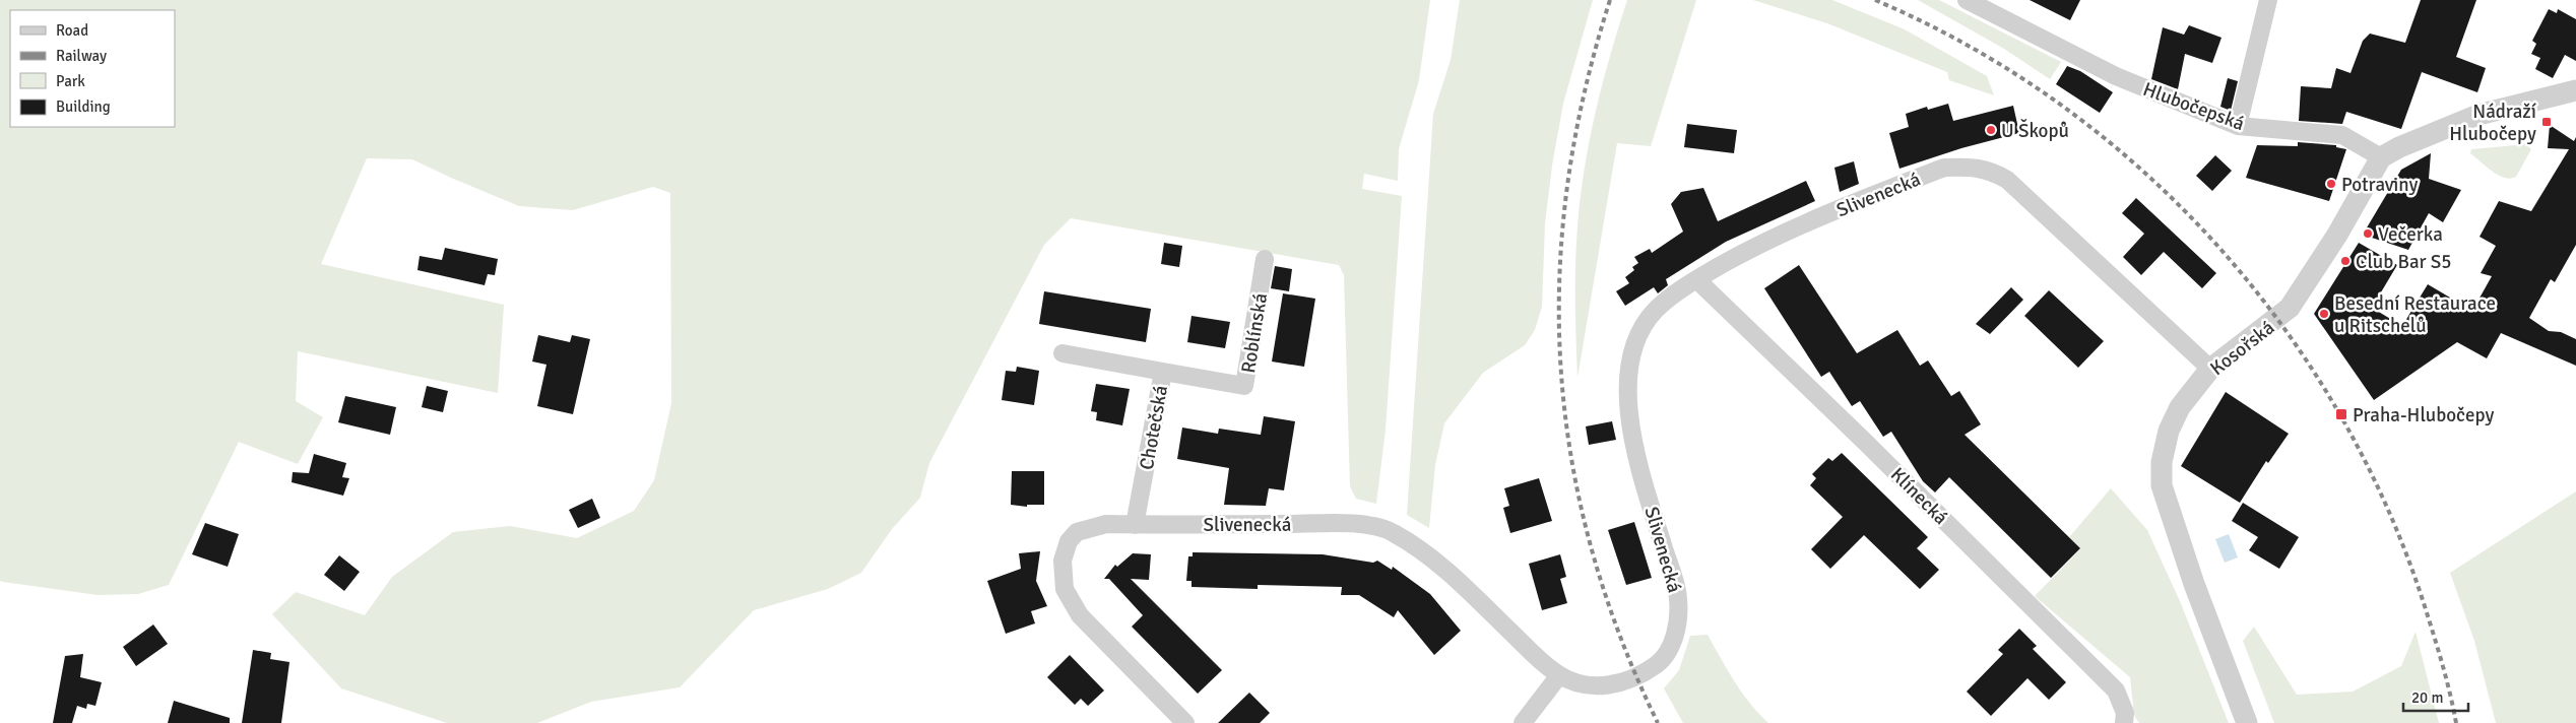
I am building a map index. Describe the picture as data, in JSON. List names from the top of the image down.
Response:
{
  "streets": {
    "street": [
      "Hlubočepská",
      "Slivenecká",
      "Roblínská",
      "Kosořská",
      "Chotečská",
      "Klínecká"
    ]
  },
  "crossings": [
    ["Hlubočepská", "Kosořská"],
    ["Slivenecká", "Kosořská"],
    ["Slivenecká", "Chotečská"],
    ["Slivenecká", "Klínecká"],
    ["Roblínská", "Chotečská"]
  ],
  "places": {
    "transit": ["Nádraží Hlubočepy", "Praha-Hlubočepy"],
    "other": [
      "U Škopů",
      "Potraviny",
      "Večerka",
      "Club Bar S5",
      "Besední Restaurace u Ritschelů"
    ]
  },
  "legend": [
    "Road",
    "Railway",
    "Park",
    "Building"
  ],
  "scale_bar": "20 m"
}
